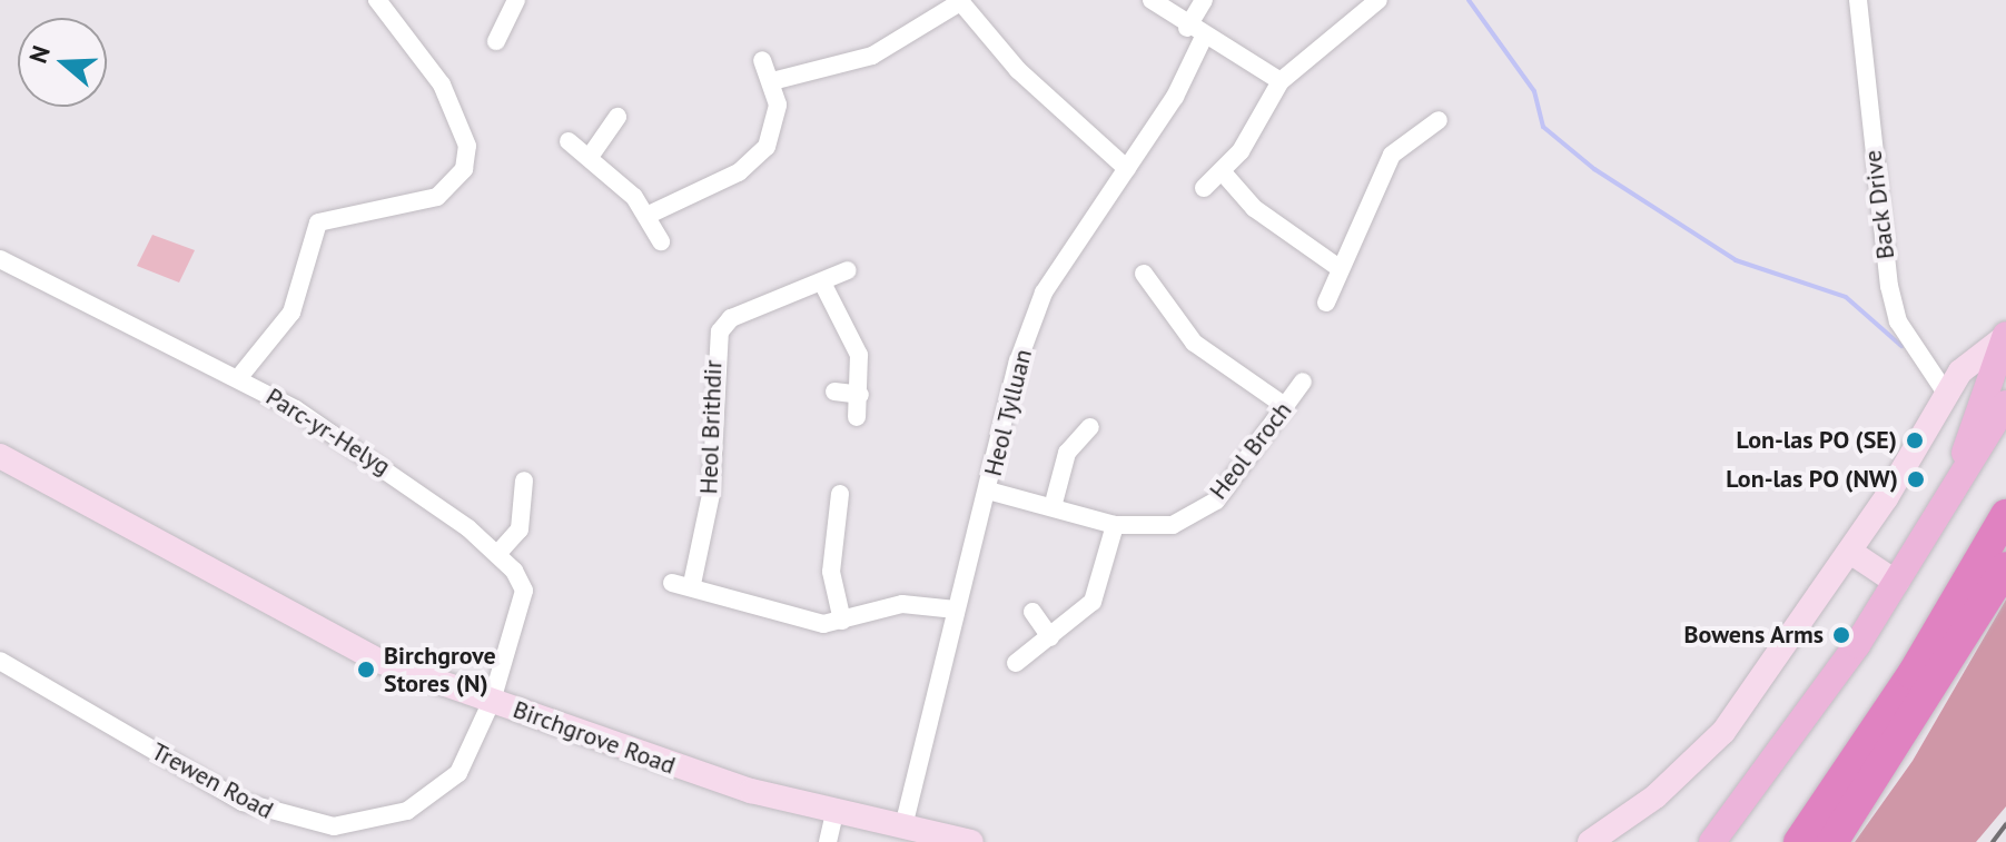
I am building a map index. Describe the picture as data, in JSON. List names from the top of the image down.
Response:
{
  "streets": {
    "main road": ["Birchgrove Road"],
    "street": [
      "Back Drive",
      "Heol Tylluan",
      "Heol Brithdir",
      "Parc-yr-Helyg",
      "Heol Broch",
      "Trewen Road"
    ]
  },
  "crossings": [
    ["Heol Tylluan", "Heol Broch"],
    ["Heol Tylluan", "Birchgrove Road"],
    ["Parc-yr-Helyg", "Birchgrove Road"],
    ["Parc-yr-Helyg", "Trewen Road"],
    ["Birchgrove Road", "Trewen Road"]
  ],
  "places": [
    "Lon-las PO (SE)",
    "Lon-las PO (NW)",
    "Bowens Arms",
    "Birchgrove Stores (N)"
  ],
  "north": "left"
}
